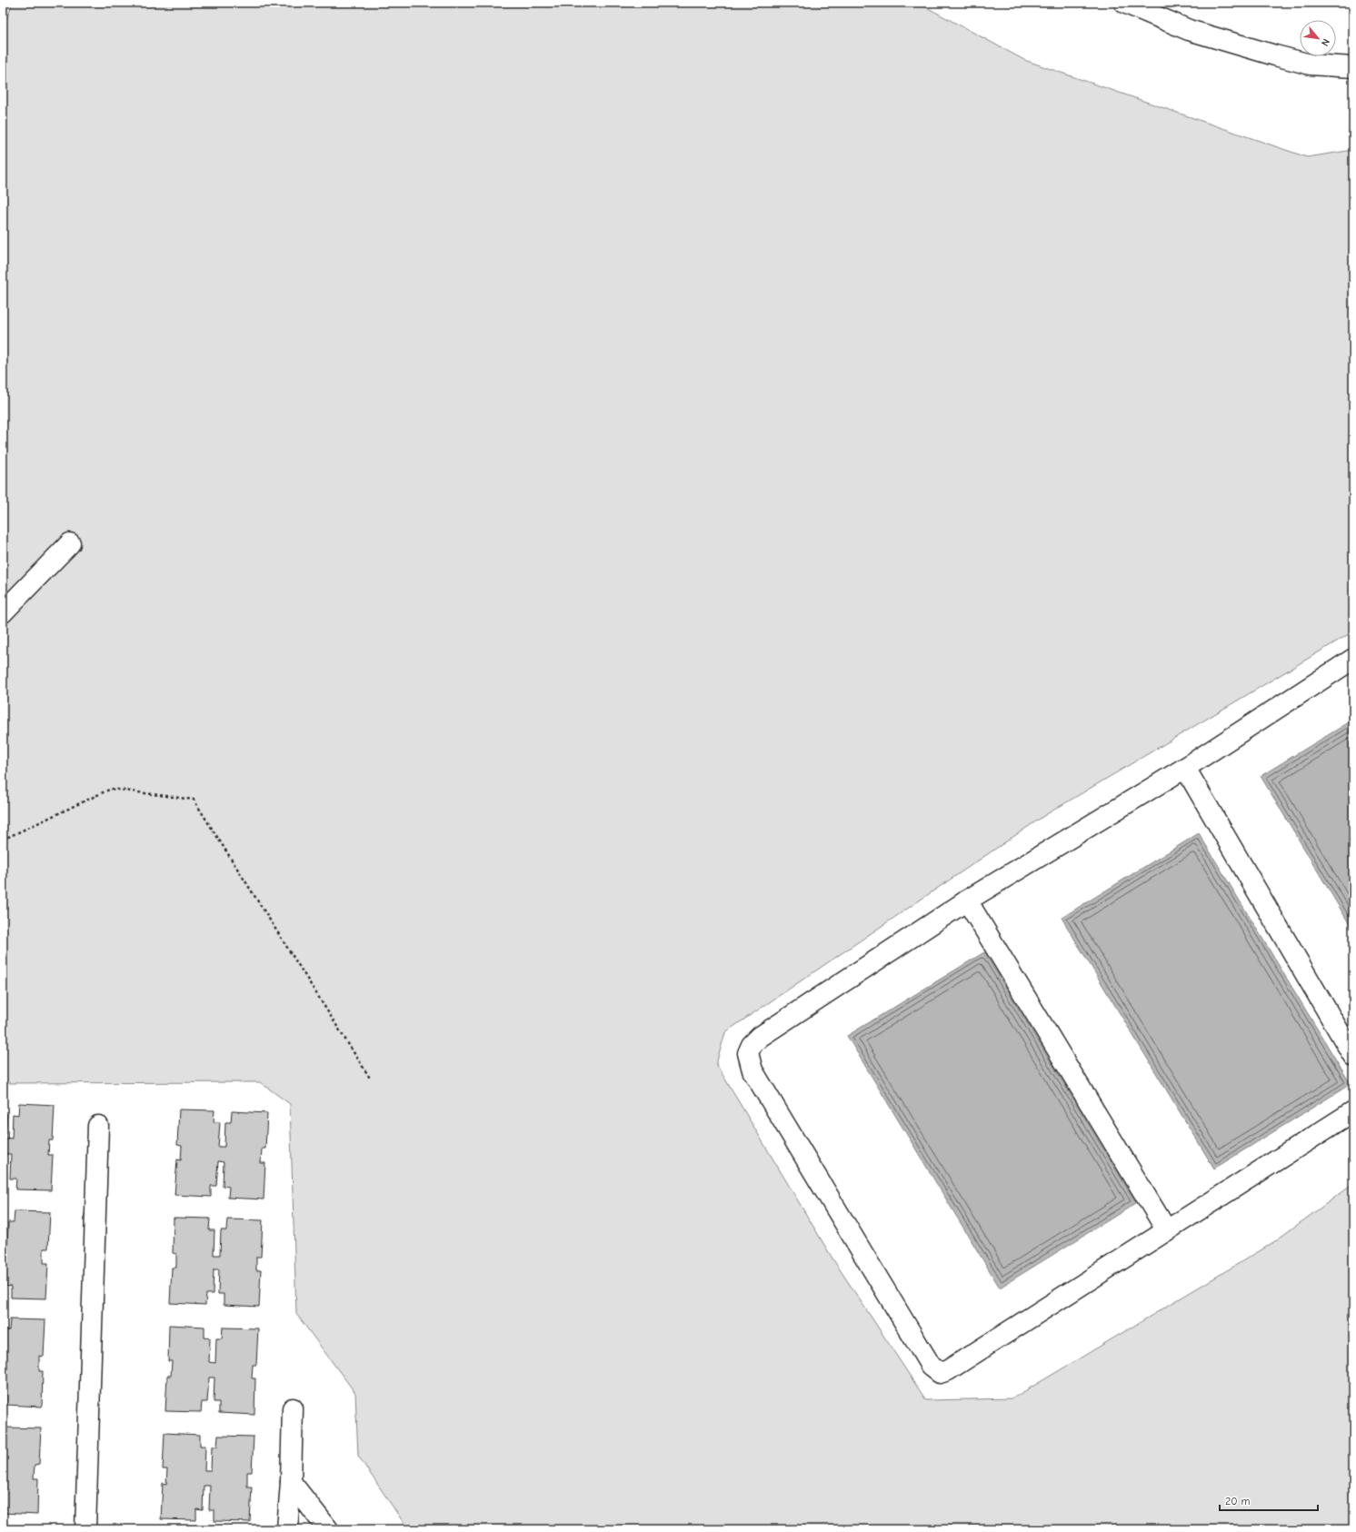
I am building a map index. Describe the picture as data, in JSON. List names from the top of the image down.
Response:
{
  "scale_bar": "20 m",
  "north": "bottom right"
}
